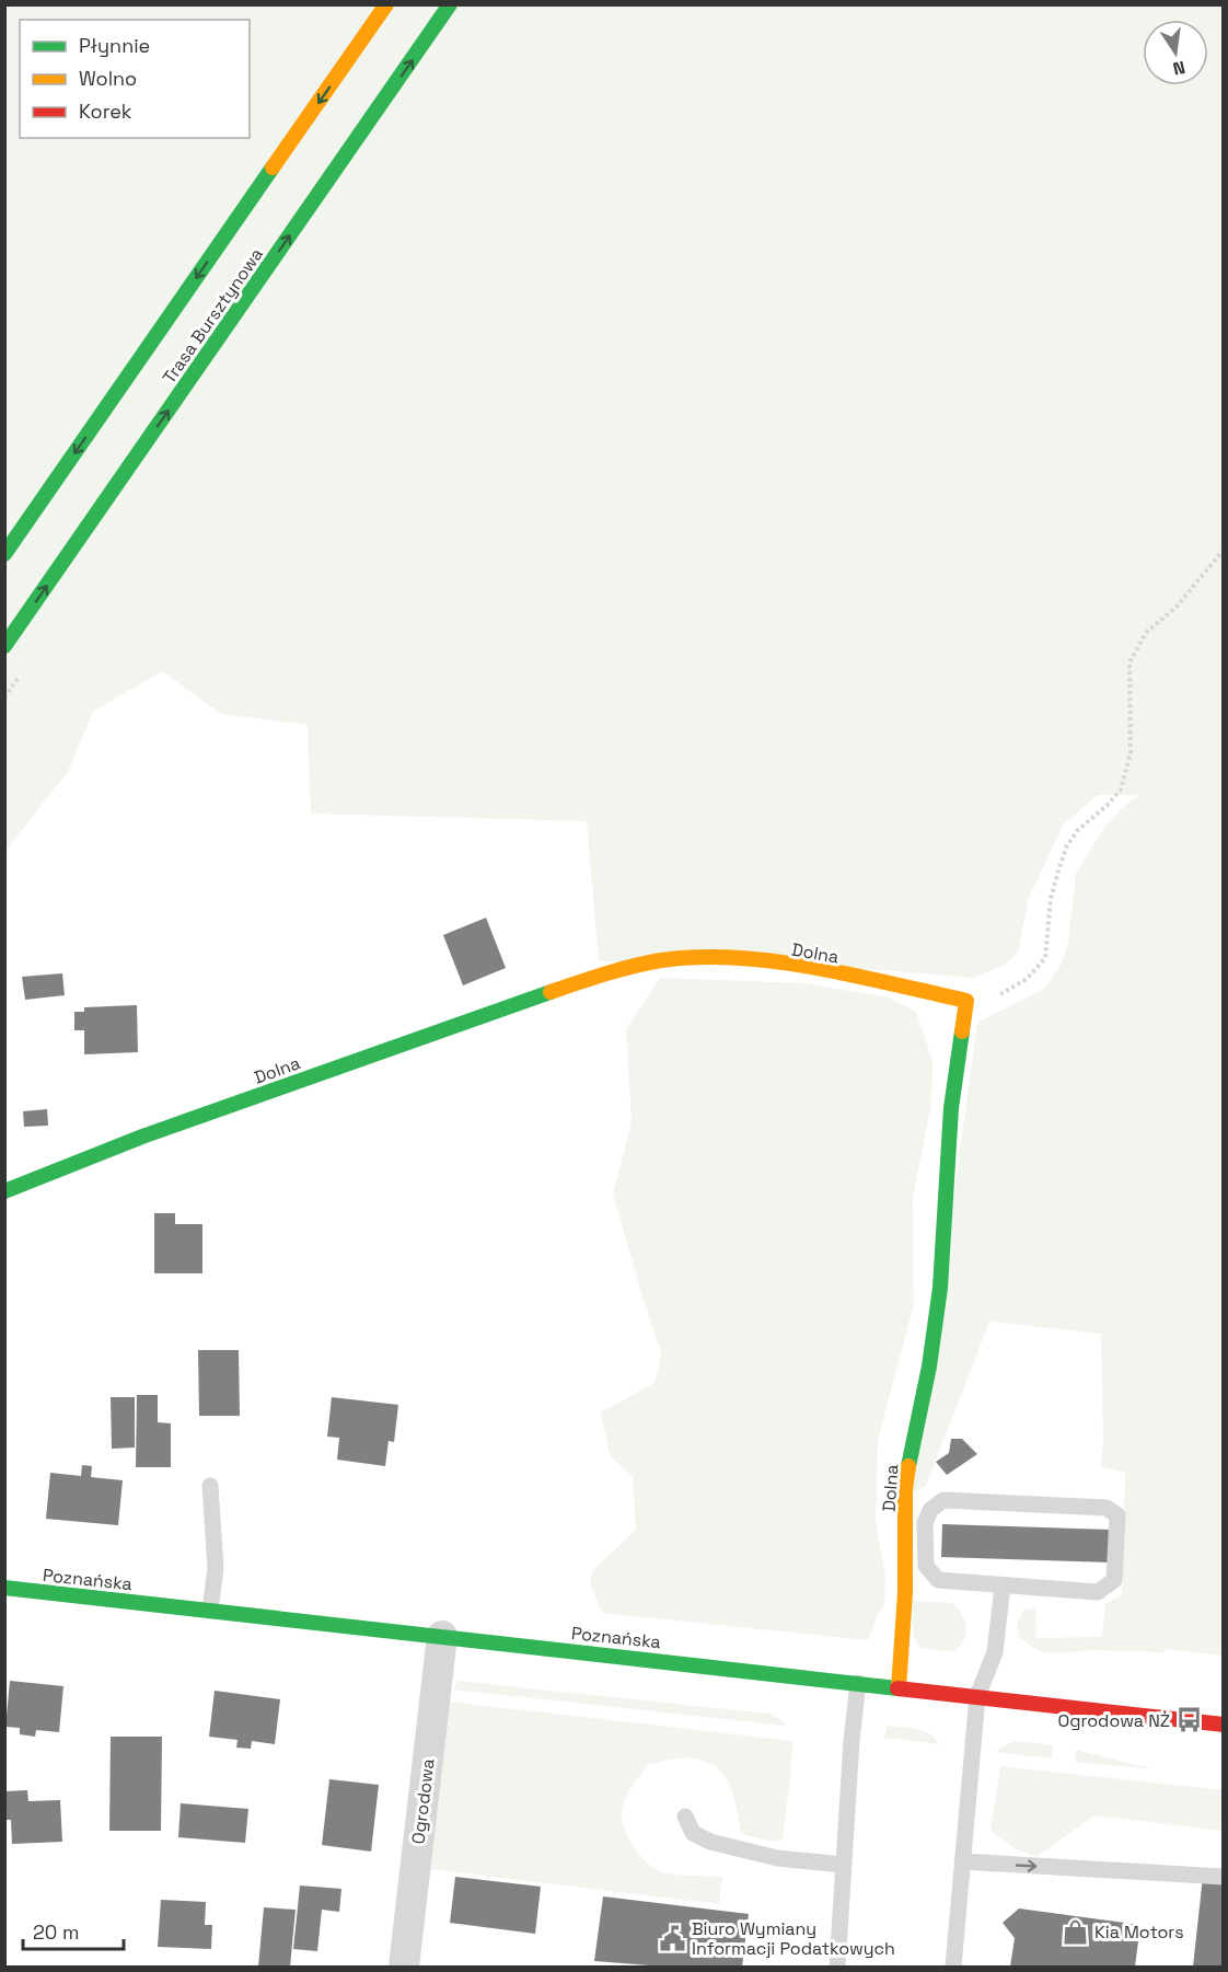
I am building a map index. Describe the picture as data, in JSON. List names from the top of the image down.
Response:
{
  "streets": {
    "main road": ["Trasa Bursztynowa", "Dolna", "Poznańska"],
    "street": ["Ogrodowa"]
  },
  "crossings": [
    ["Dolna", "Poznańska"],
    ["Poznańska", "Ogrodowa"]
  ],
  "places": {
    "bus stop": ["Ogrodowa NŻ"],
    "shop": ["Kia Motors"],
    "public building": ["Biuro Wymiany Informacji Podatkowych"]
  },
  "legend": ["Płynnie", "Wolno", "Korek"],
  "scale_bar": "20 m",
  "north": "bottom"
}
